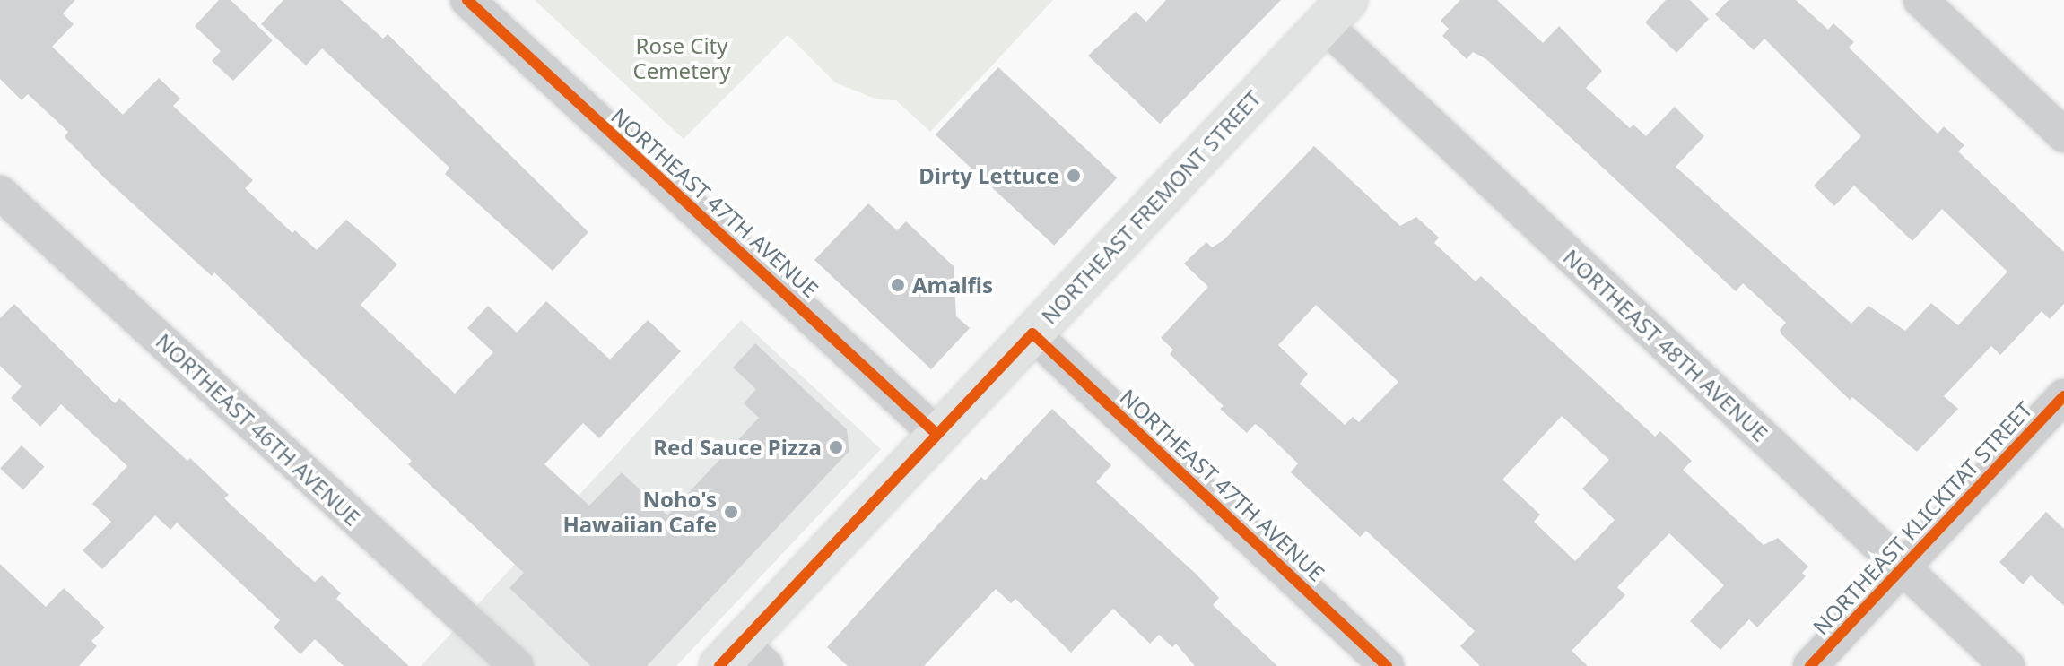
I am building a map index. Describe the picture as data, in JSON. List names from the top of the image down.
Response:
{
  "streets": {
    "main road": ["NORTHEAST FREMONT STREET"],
    "street": [
      "NORTHEAST 47TH AVENUE",
      "NORTHEAST 48TH AVENUE",
      "NORTHEAST 46TH AVENUE",
      "NORTHEAST KLICKITAT STREET"
    ]
  },
  "crossings": [
    ["NORTHEAST 47TH AVENUE", "NORTHEAST FREMONT STREET"],
    ["NORTHEAST FREMONT STREET", "NORTHEAST 48TH AVENUE"],
    ["NORTHEAST 48TH AVENUE", "NORTHEAST KLICKITAT STREET"]
  ],
  "parks": ["Rose City Cemetery"],
  "places": [
    "Dirty Lettuce",
    "Amalfis",
    "Red Sauce Pizza",
    "Noho's Hawaiian Cafe"
  ]
}
